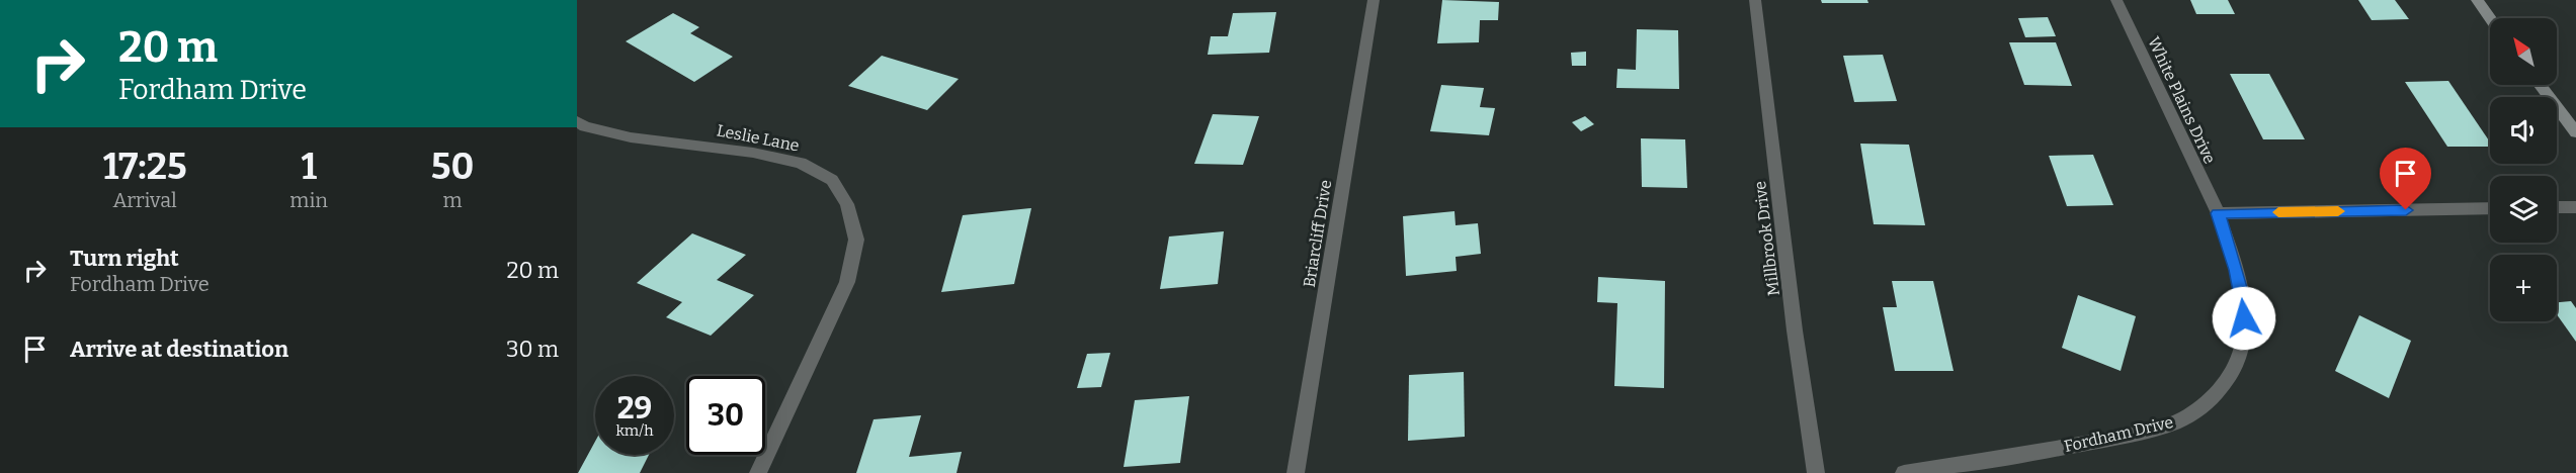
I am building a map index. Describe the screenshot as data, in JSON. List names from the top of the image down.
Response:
{
  "streets": {
    "street": [
      "White Plains Drive",
      "Leslie Lane",
      "Briarcliff Drive",
      "Millbrook Drive",
      "Fordham Drive"
    ]
  },
  "crossings": [
    ["White Plains Drive", "Fordham Drive"]
  ],
  "north": "top left",
  "page": {
    "turn": ["20 m", "Fordham Drive"],
    "map_buttons": "+",
    "eta": [
      "17:25",
      "Arrival",
      "1",
      "min",
      "50",
      "m"
    ],
    "list": [
      {
        "name": "Turn right",
        "note": "Fordham Drive",
        "value": "20 m"
      },
      {
        "name": "Arrive at destination",
        "value": "30 m"
      }
    ],
    "speed": "29 km/h",
    "limit": "30"
  }
}
